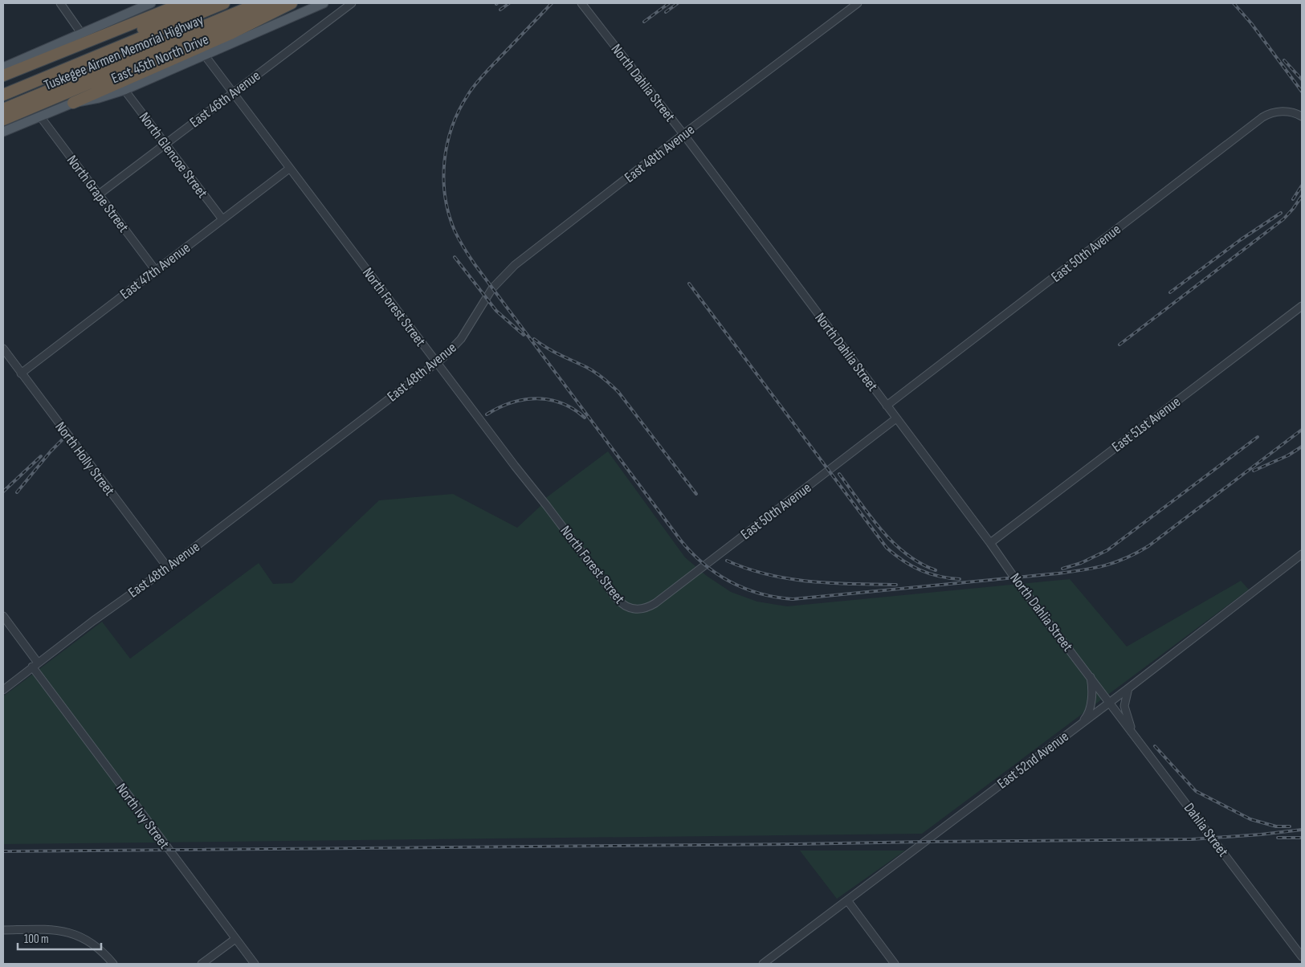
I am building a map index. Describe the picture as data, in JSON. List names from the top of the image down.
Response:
{
  "streets": {
    "highway": ["Tuskegee Airmen Memorial Highway"],
    "main road": ["East 45th North Drive"],
    "street": [
      "North Dahlia Street",
      "East 46th Avenue",
      "East 48th Avenue",
      "North Glencoe Street",
      "North Grape Street",
      "East 50th Avenue",
      "East 47th Avenue",
      "North Forest Street",
      "East 51st Avenue",
      "North Holly Street",
      "East 52nd Avenue",
      "North Ivy Street",
      "Dahlia Street"
    ]
  },
  "crossings": [
    ["East 45th North Drive", "North Glencoe Street"],
    ["East 45th North Drive", "North Grape Street"],
    ["East 45th North Drive", "North Forest Street"],
    ["North Dahlia Street", "East 48th Avenue"],
    ["North Dahlia Street", "East 50th Avenue"],
    ["North Dahlia Street", "East 51st Avenue"],
    ["North Dahlia Street", "East 52nd Avenue"],
    ["North Dahlia Street", "Dahlia Street"],
    ["East 46th Avenue", "North Glencoe Street"],
    ["East 46th Avenue", "North Grape Street"],
    ["East 46th Avenue", "North Forest Street"],
    ["East 48th Avenue", "North Forest Street"],
    ["East 48th Avenue", "North Holly Street"],
    ["East 48th Avenue", "North Ivy Street"],
    ["North Glencoe Street", "East 47th Avenue"],
    ["North Grape Street", "East 47th Avenue"],
    ["East 50th Avenue", "North Forest Street"],
    ["East 47th Avenue", "North Forest Street"],
    ["East 47th Avenue", "North Holly Street"],
    ["East 52nd Avenue", "Dahlia Street"]
  ],
  "scale_bar": "100 m"
}
